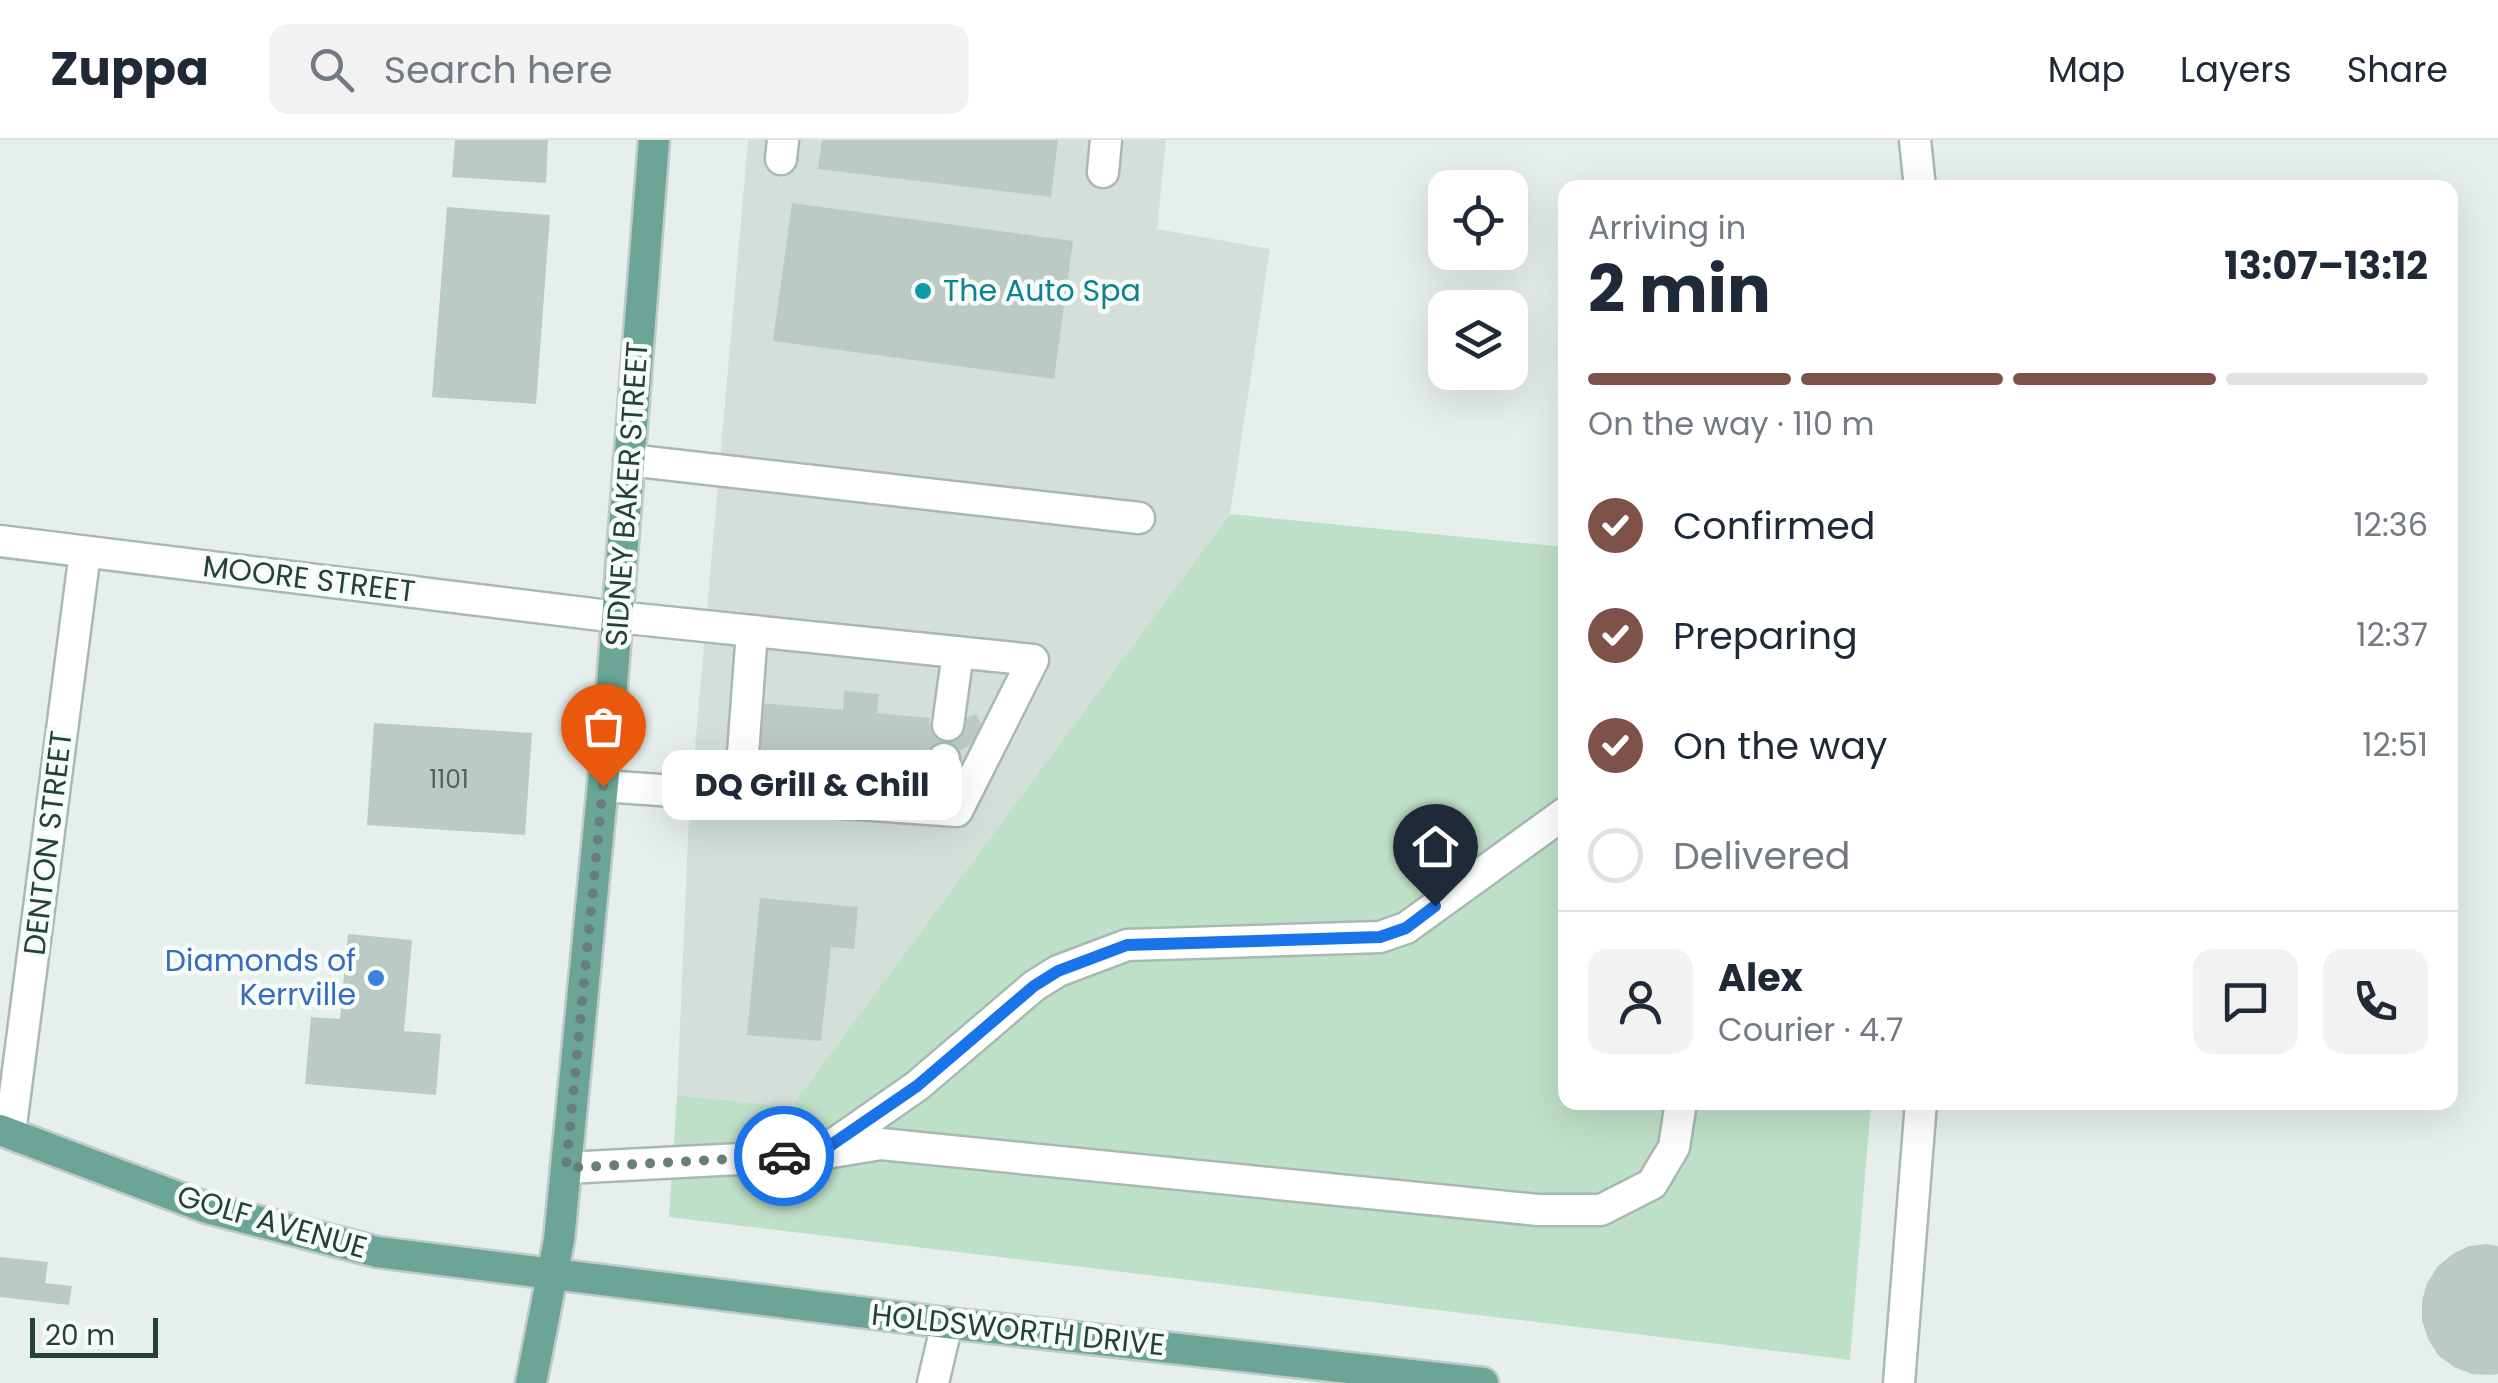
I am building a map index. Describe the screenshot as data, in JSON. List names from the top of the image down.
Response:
{
  "streets": {
    "main road": ["SIDNEY BAKER STREET", "GOLF AVENUE", "HOLDSWORTH DRIVE"],
    "street": ["MOORE STREET", "DENTON STREET"]
  },
  "crossings": [
    ["SIDNEY BAKER STREET", "MOORE STREET"],
    ["SIDNEY BAKER STREET", "GOLF AVENUE"],
    ["SIDNEY BAKER STREET", "HOLDSWORTH DRIVE"],
    ["MOORE STREET", "DENTON STREET"],
    ["DENTON STREET", "GOLF AVENUE"],
    ["GOLF AVENUE", "HOLDSWORTH DRIVE"]
  ],
  "places": ["The Auto Spa", "DQ Grill & Chill", "Diamonds of Kerrville"],
  "house_numbers": ["1101"],
  "scale_bar": "20 m",
  "page": {
    "header": "Zuppa",
    "search": "Search here",
    "nav": ["Map", "Layers", "Share"],
    "heading": ["2 min", "Arriving in", "13:07–13:12"],
    "panel": ["Alex", "Courier · 4.7"],
    "bar": "On the way · 110 m",
    "list": [
      ["Confirmed", "12:36"],
      ["Preparing", "12:37"],
      ["On the way", "12:51"],
      "Delivered"
    ],
    "bubble": "DQ Grill & Chill",
    "scale": "20 m"
  }
}
